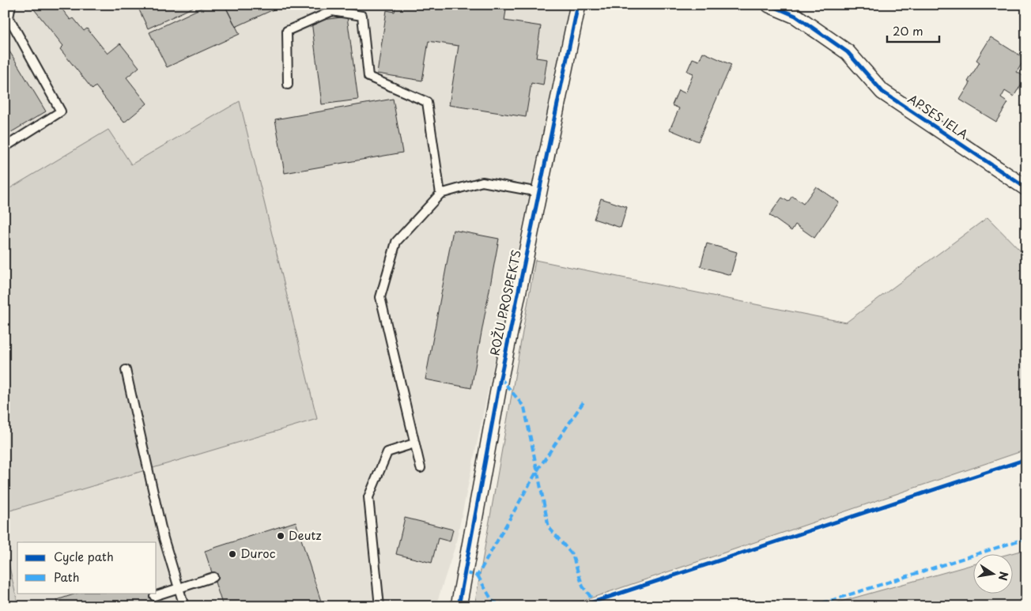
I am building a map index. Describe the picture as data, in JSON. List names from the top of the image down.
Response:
{
  "streets": {
    "street": ["APSES IELA", "ROŽU PROSPEKTS"]
  },
  "places": ["Deutz", "Duroc"],
  "legend": ["Cycle path", "Path"],
  "scale_bar": "20 m",
  "north": "right"
}
